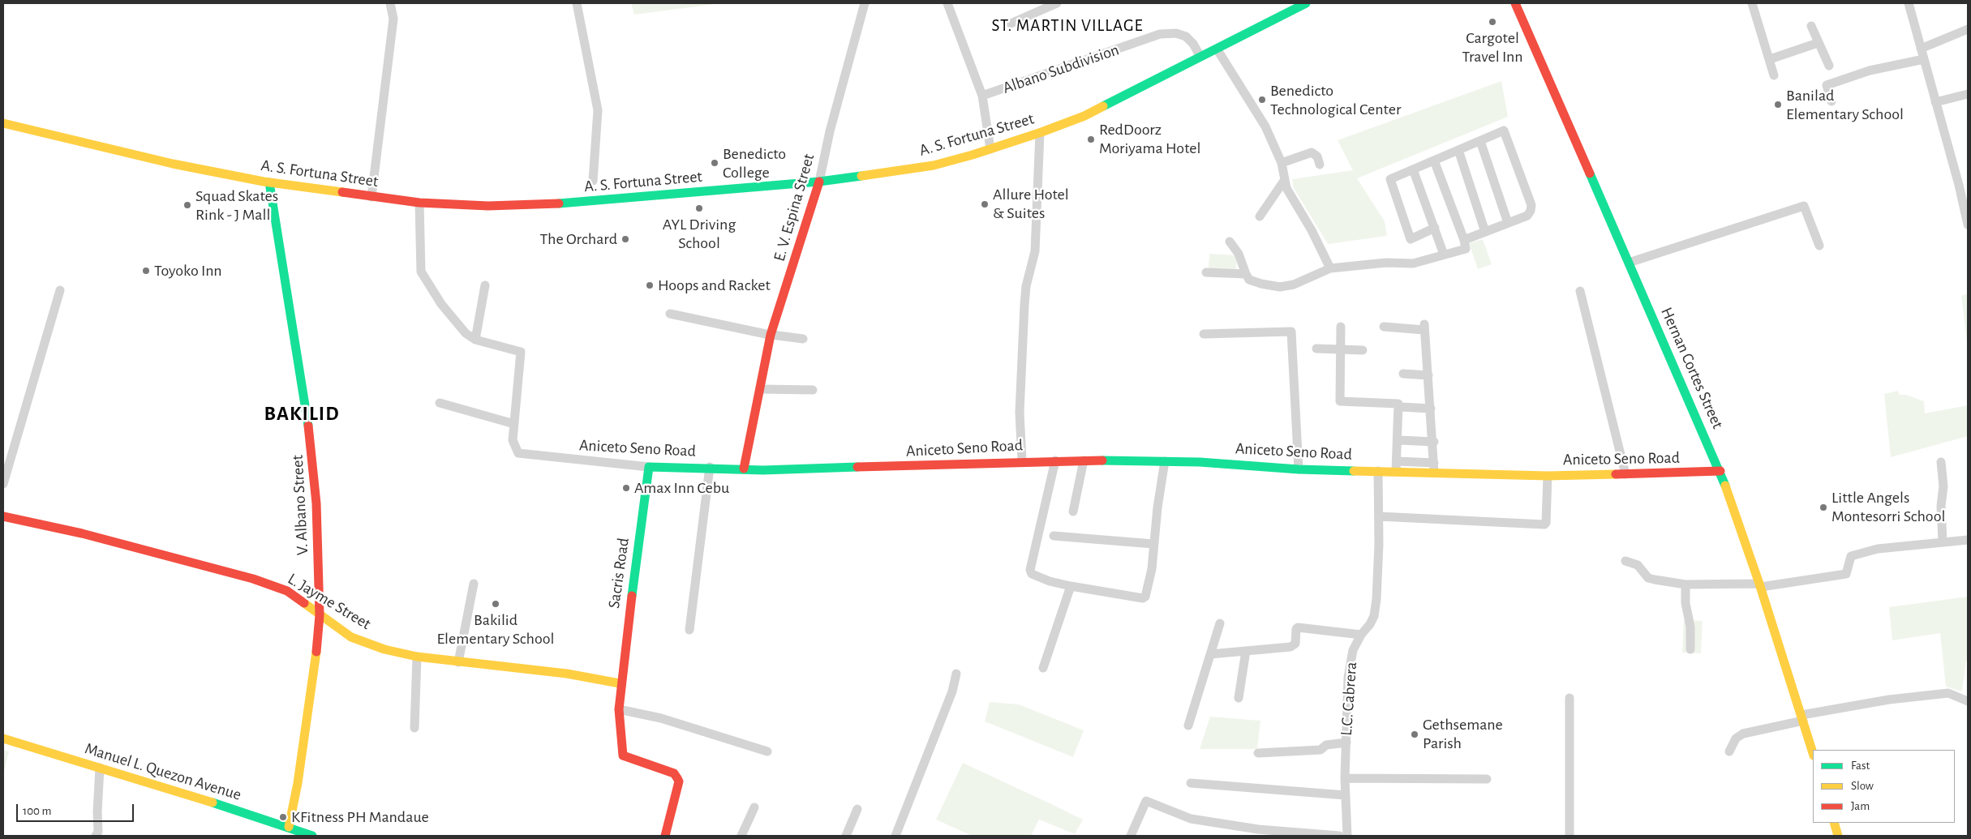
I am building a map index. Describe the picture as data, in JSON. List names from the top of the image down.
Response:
{
  "streets": {
    "street": [
      "Albano Subdivision",
      "A. S. Fortuna Street",
      "E. V. Espina Street",
      "Hernan Cortes Street",
      "Aniceto Seno Road",
      "V. Albano Street",
      "Sacris Road",
      "L. Jayme Street",
      "L.C. Cabrera",
      "Manuel L. Quezon Avenue"
    ]
  },
  "crossings": [
    ["Albano Subdivision", "A. S. Fortuna Street"],
    ["A. S. Fortuna Street", "E. V. Espina Street"],
    ["A. S. Fortuna Street", "Aniceto Seno Road"],
    ["A. S. Fortuna Street", "V. Albano Street"],
    ["E. V. Espina Street", "Aniceto Seno Road"],
    ["Hernan Cortes Street", "Aniceto Seno Road"],
    ["Aniceto Seno Road", "Sacris Road"],
    ["Aniceto Seno Road", "L.C. Cabrera"],
    ["V. Albano Street", "L. Jayme Street"],
    ["V. Albano Street", "Manuel L. Quezon Avenue"],
    ["Sacris Road", "L. Jayme Street"]
  ],
  "districts": ["ST. MARTIN VILLAGE", "BAKILID"],
  "places": [
    "Cargotel Travel Inn",
    "Benedicto Technological Center",
    "Banilad Elementary School",
    "RedDoorz Moriyama Hotel",
    "Benedicto College",
    "Allure Hotel & Suites",
    "Squad Skates Rink - J Mall",
    "AYL Driving School",
    "The Orchard",
    "Toyoko Inn",
    "Hoops and Racket",
    "Amax Inn Cebu",
    "Little Angels Montesorri School",
    "Bakilid Elementary School",
    "Gethsemane Parish",
    "KFitness PH Mandaue"
  ],
  "legend": ["Fast", "Slow", "Jam"],
  "scale_bar": "100 m"
}
